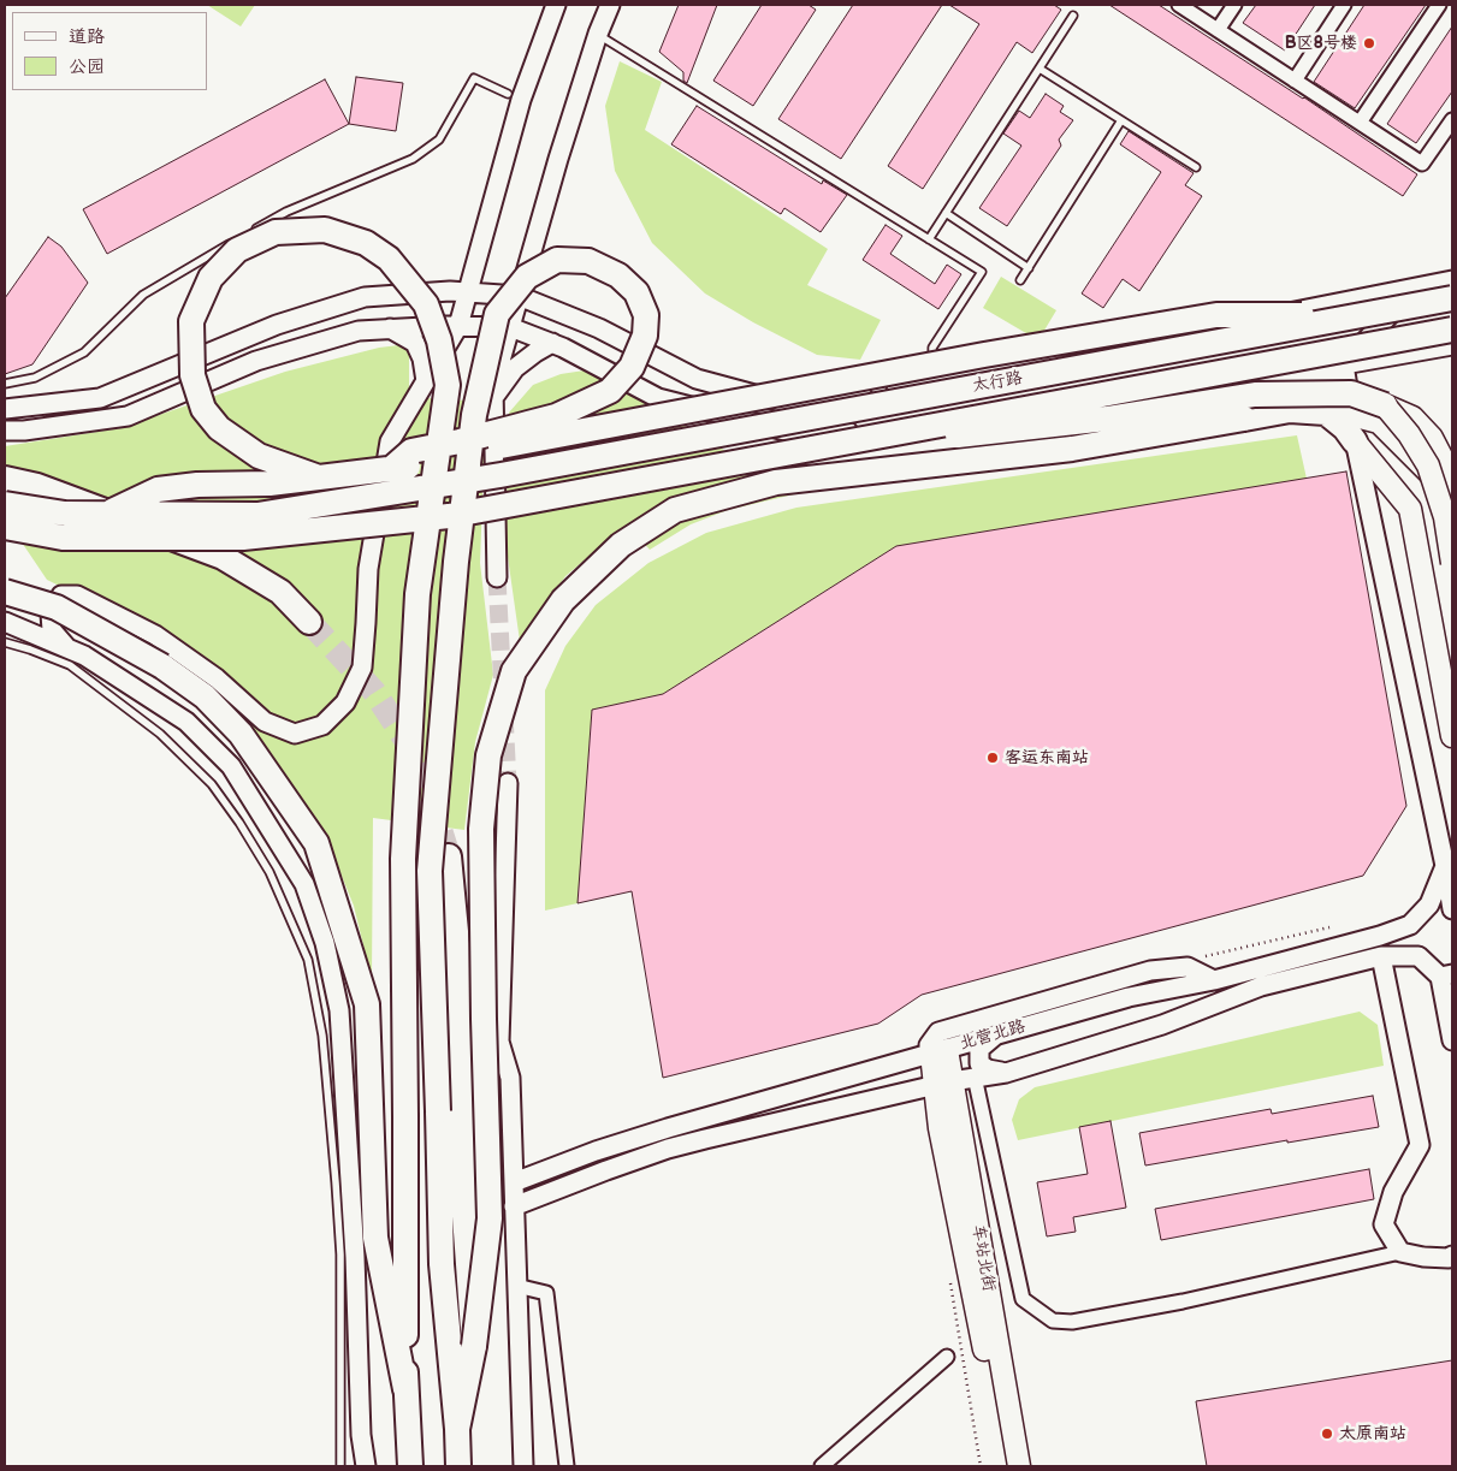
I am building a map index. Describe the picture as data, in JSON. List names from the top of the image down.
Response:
{
  "streets": {
    "highway": ["太行路"],
    "main road": ["北营北路", "车站北街"]
  },
  "crossings": [
    ["北营北路", "车站北街"]
  ],
  "places": ["B区8号楼", "客运东南站", "太原南站"],
  "legend": ["道路", "公园"]
}
